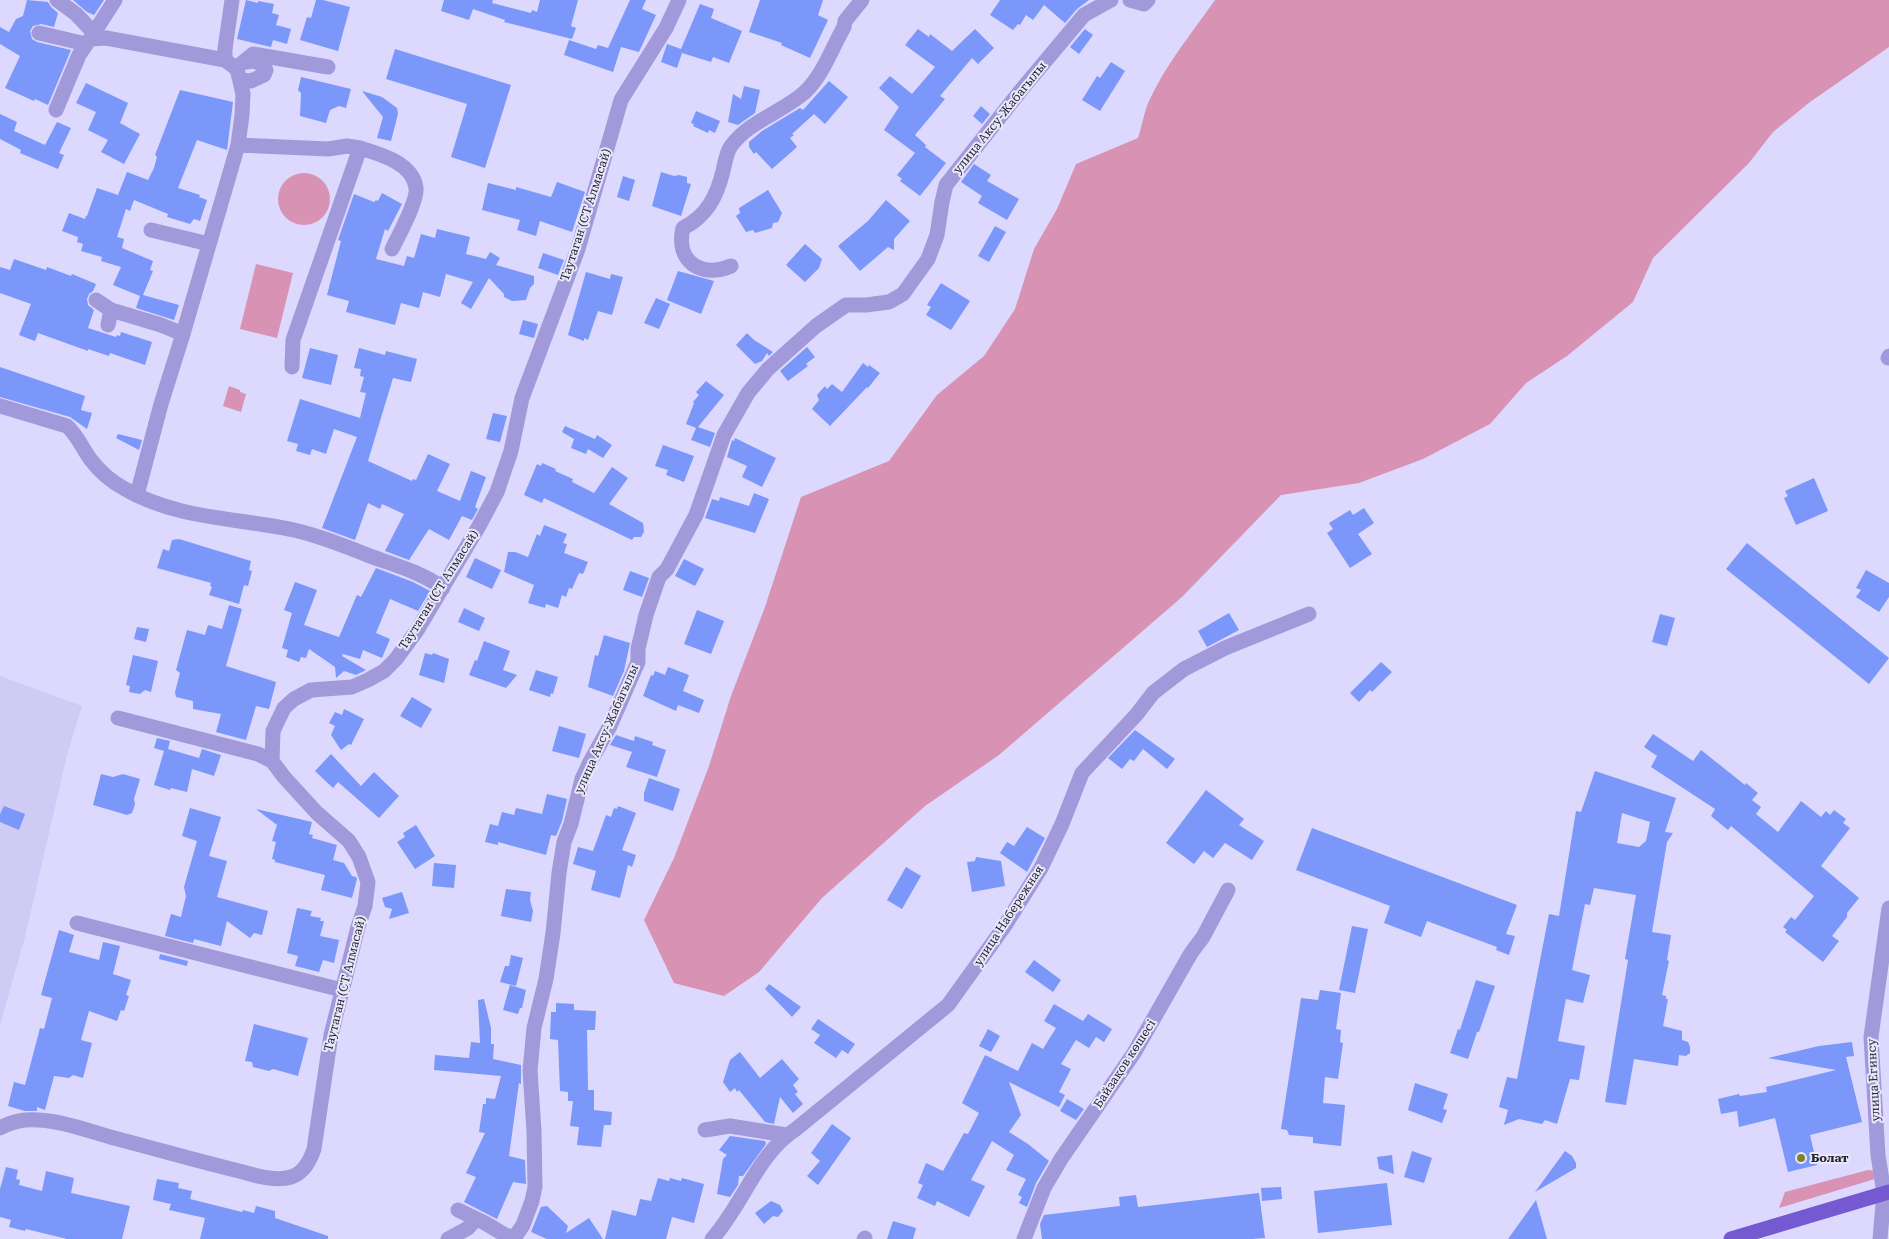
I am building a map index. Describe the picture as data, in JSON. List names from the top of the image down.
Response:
{
  "streets": {
    "street": [
      "улица Аксу-Жабагылы",
      "Таутаган (СТ Алмасай)",
      "улица Набережная",
      "Байзақов көшесі",
      "улица Егинсу"
    ]
  },
  "places": ["Болат"]
}
